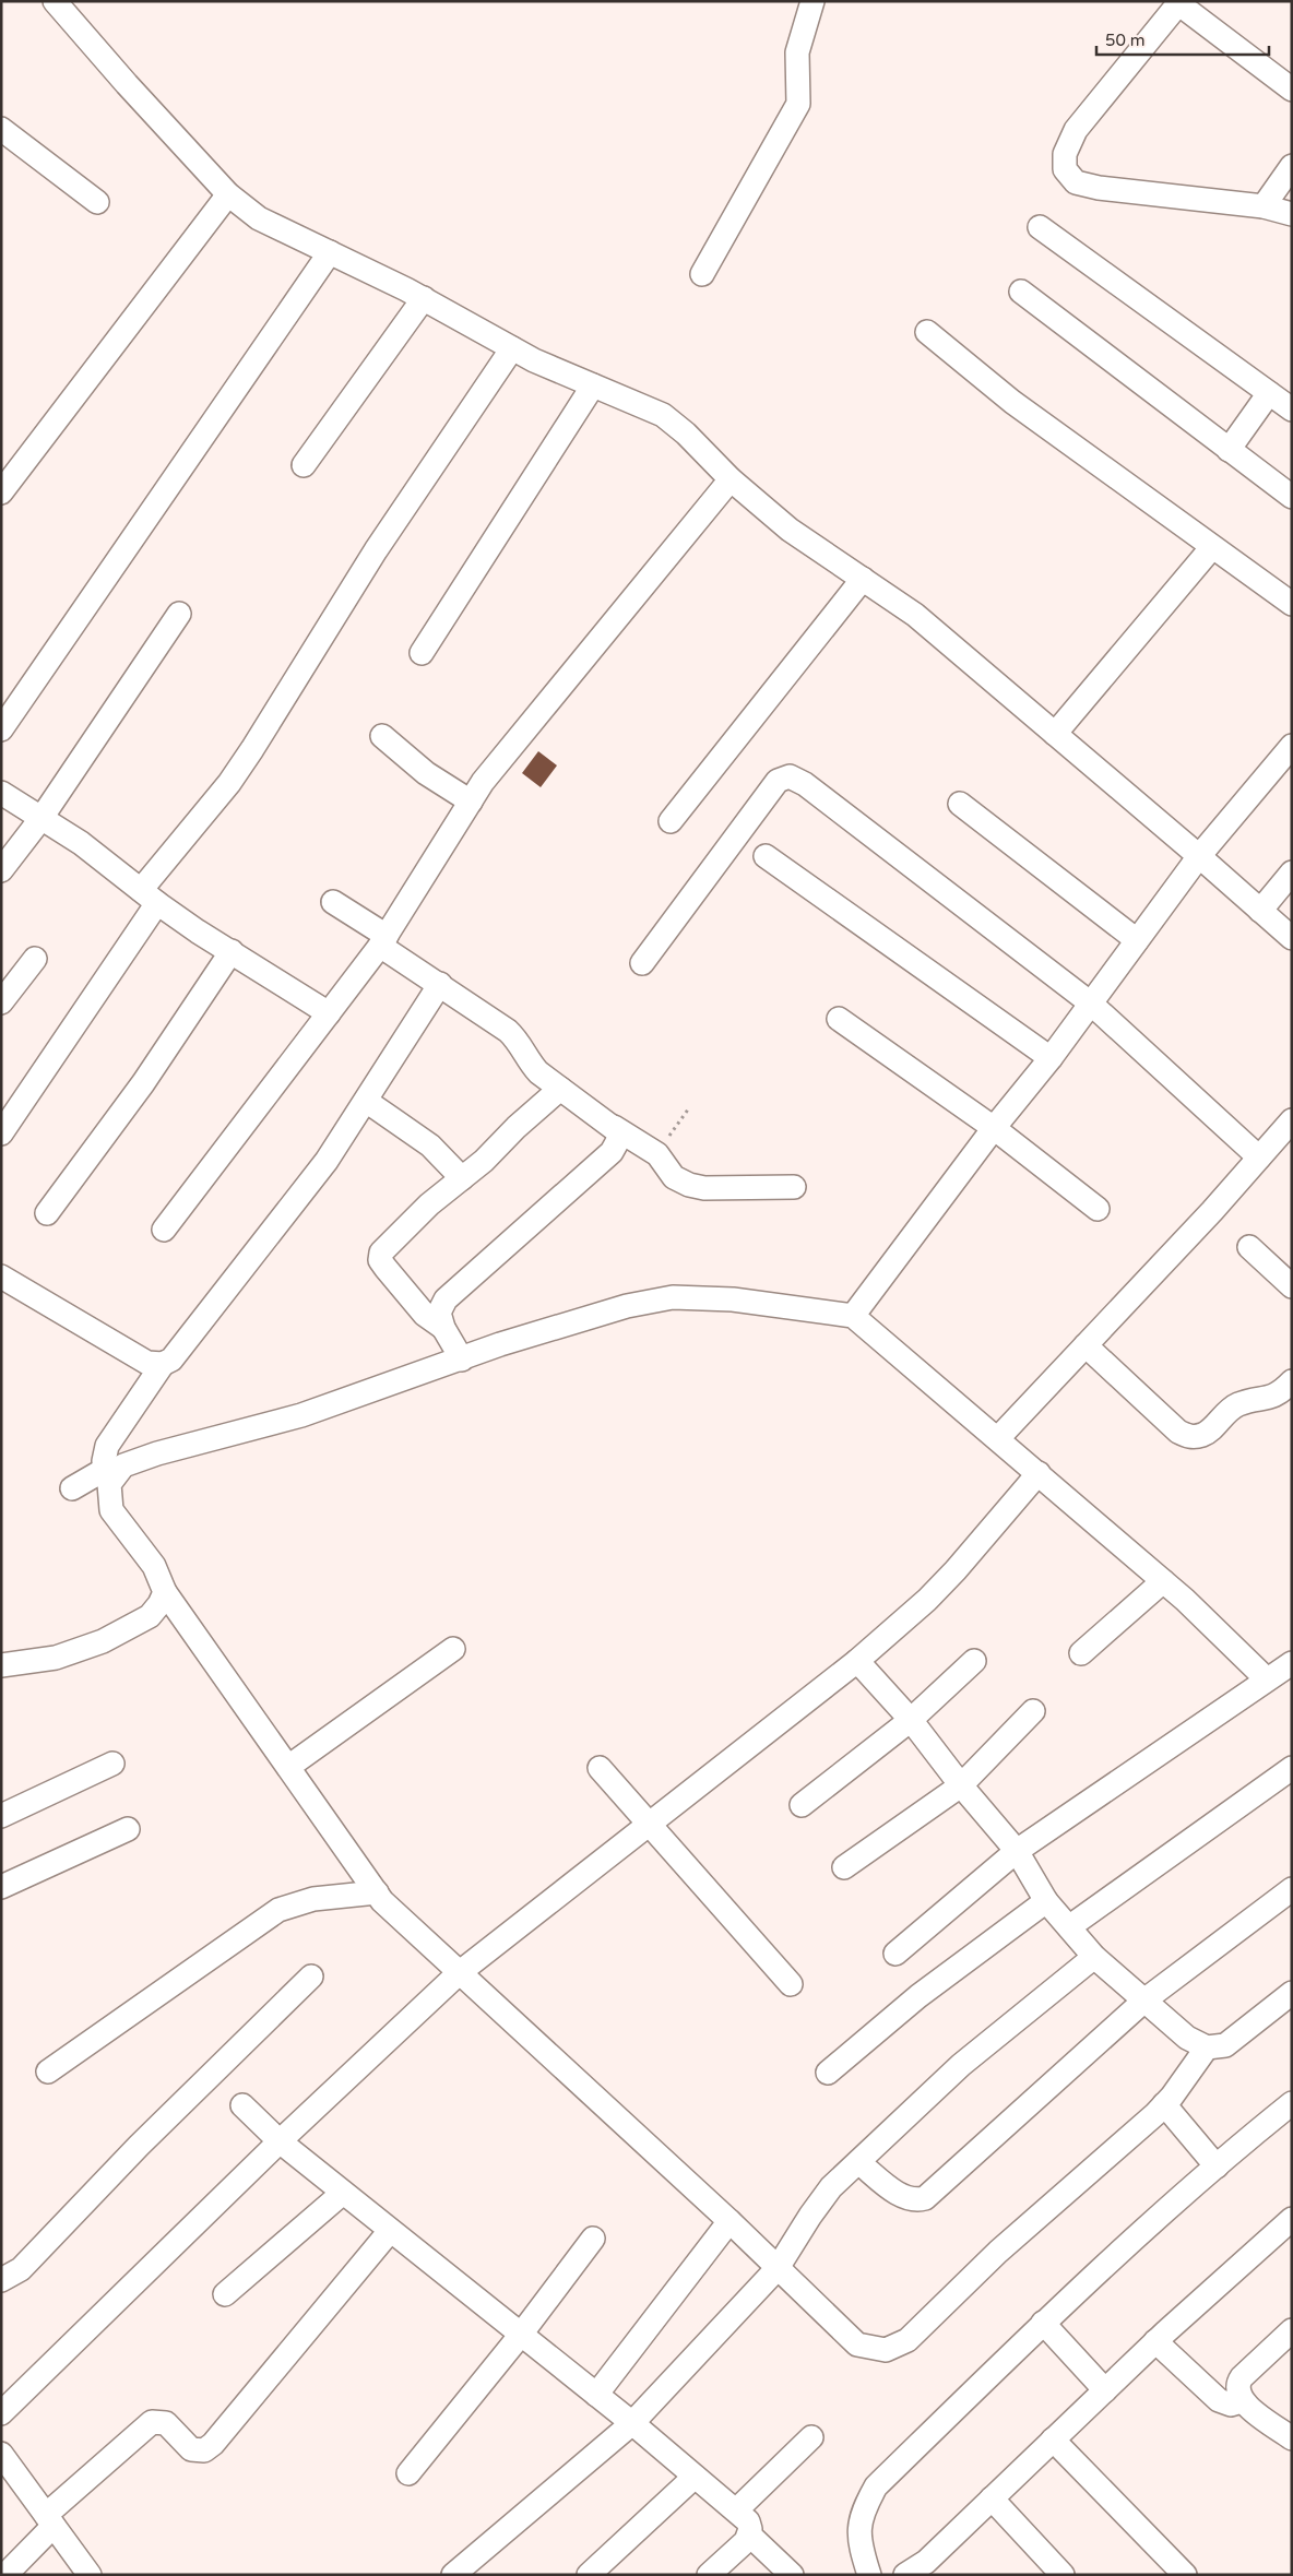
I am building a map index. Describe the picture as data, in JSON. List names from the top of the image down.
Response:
{
  "scale_bar": "50 m"
}
